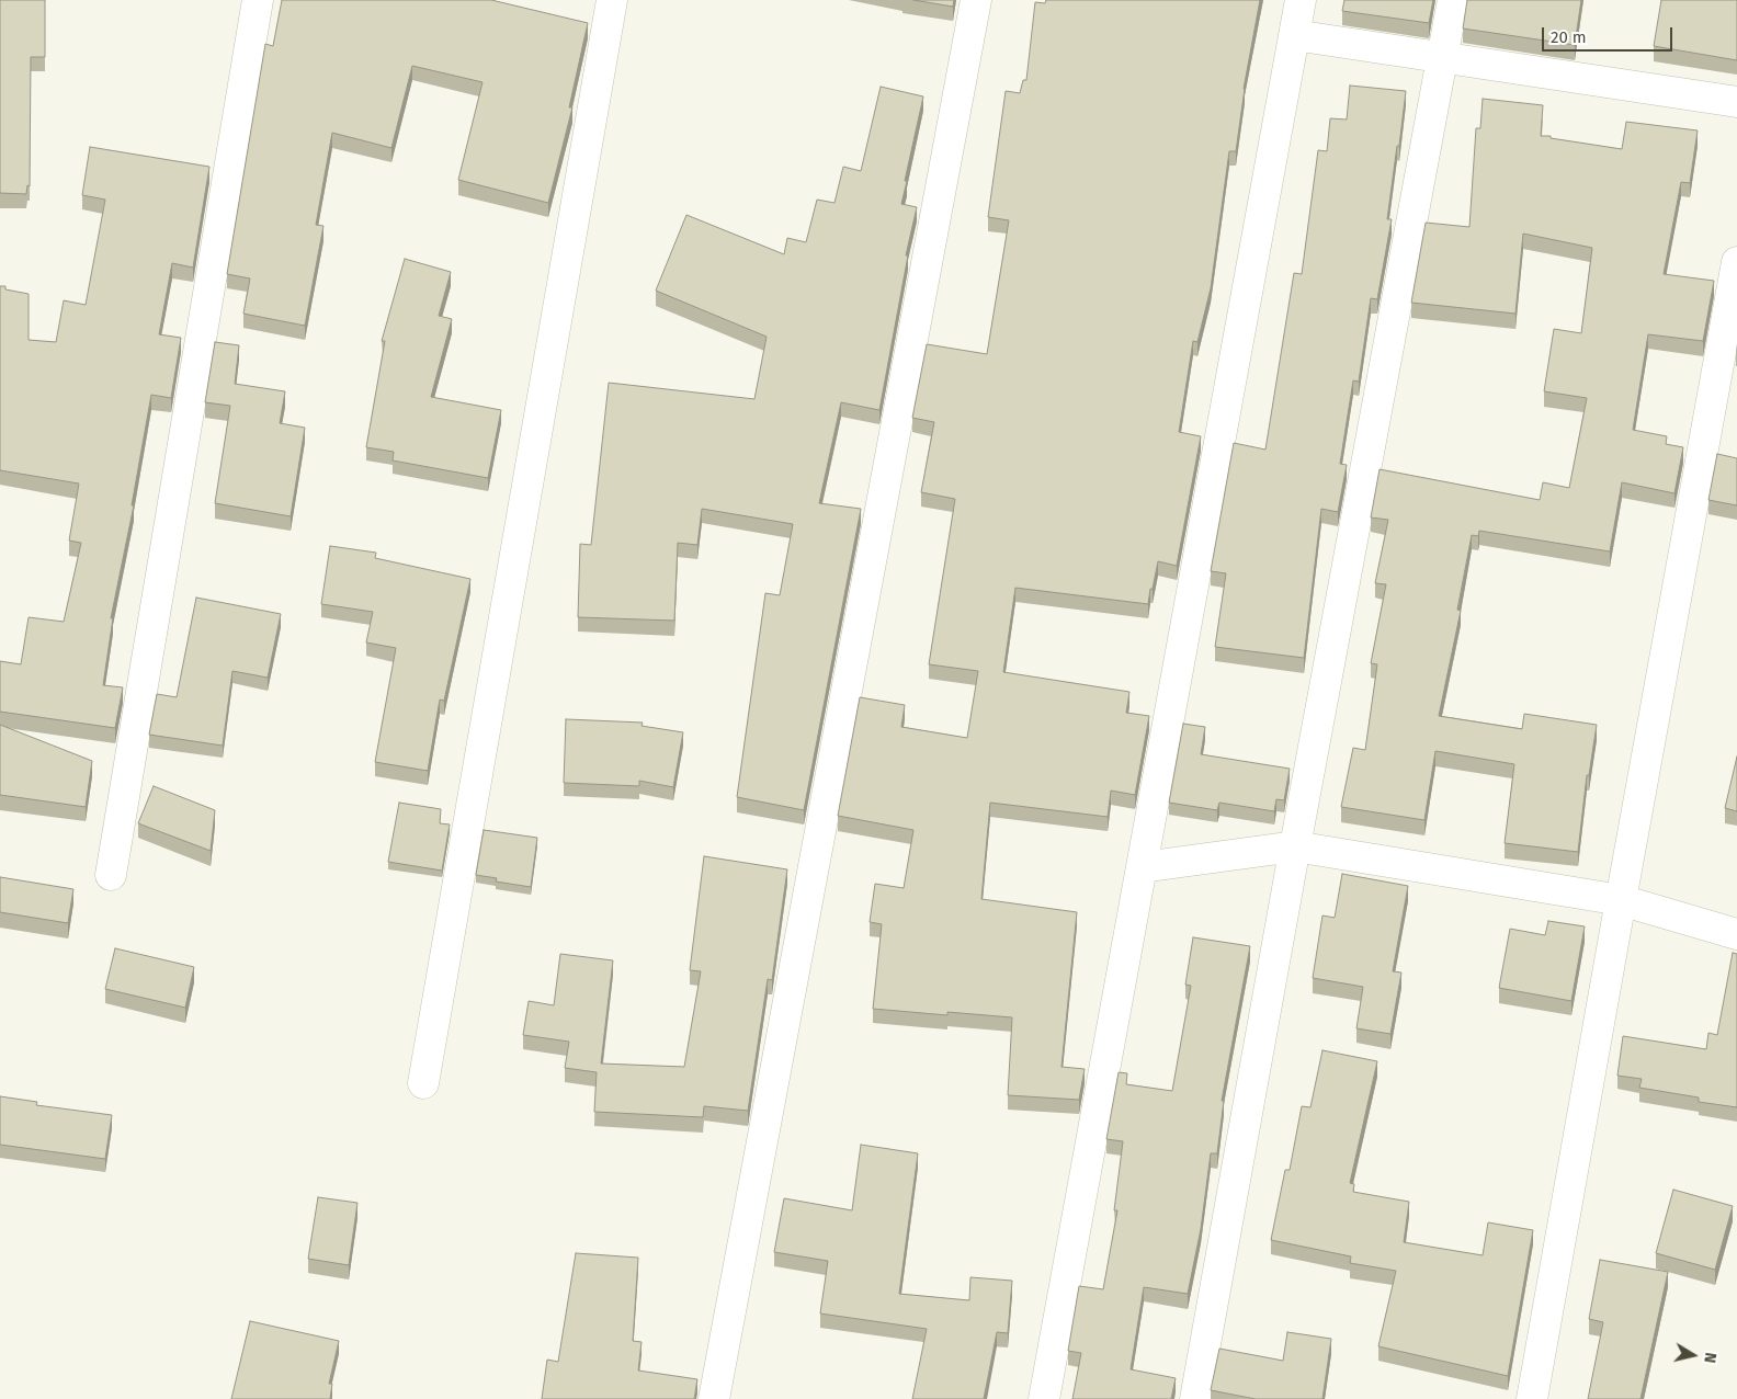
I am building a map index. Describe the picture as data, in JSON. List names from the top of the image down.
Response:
{
  "scale_bar": "20 m",
  "north": "right"
}
